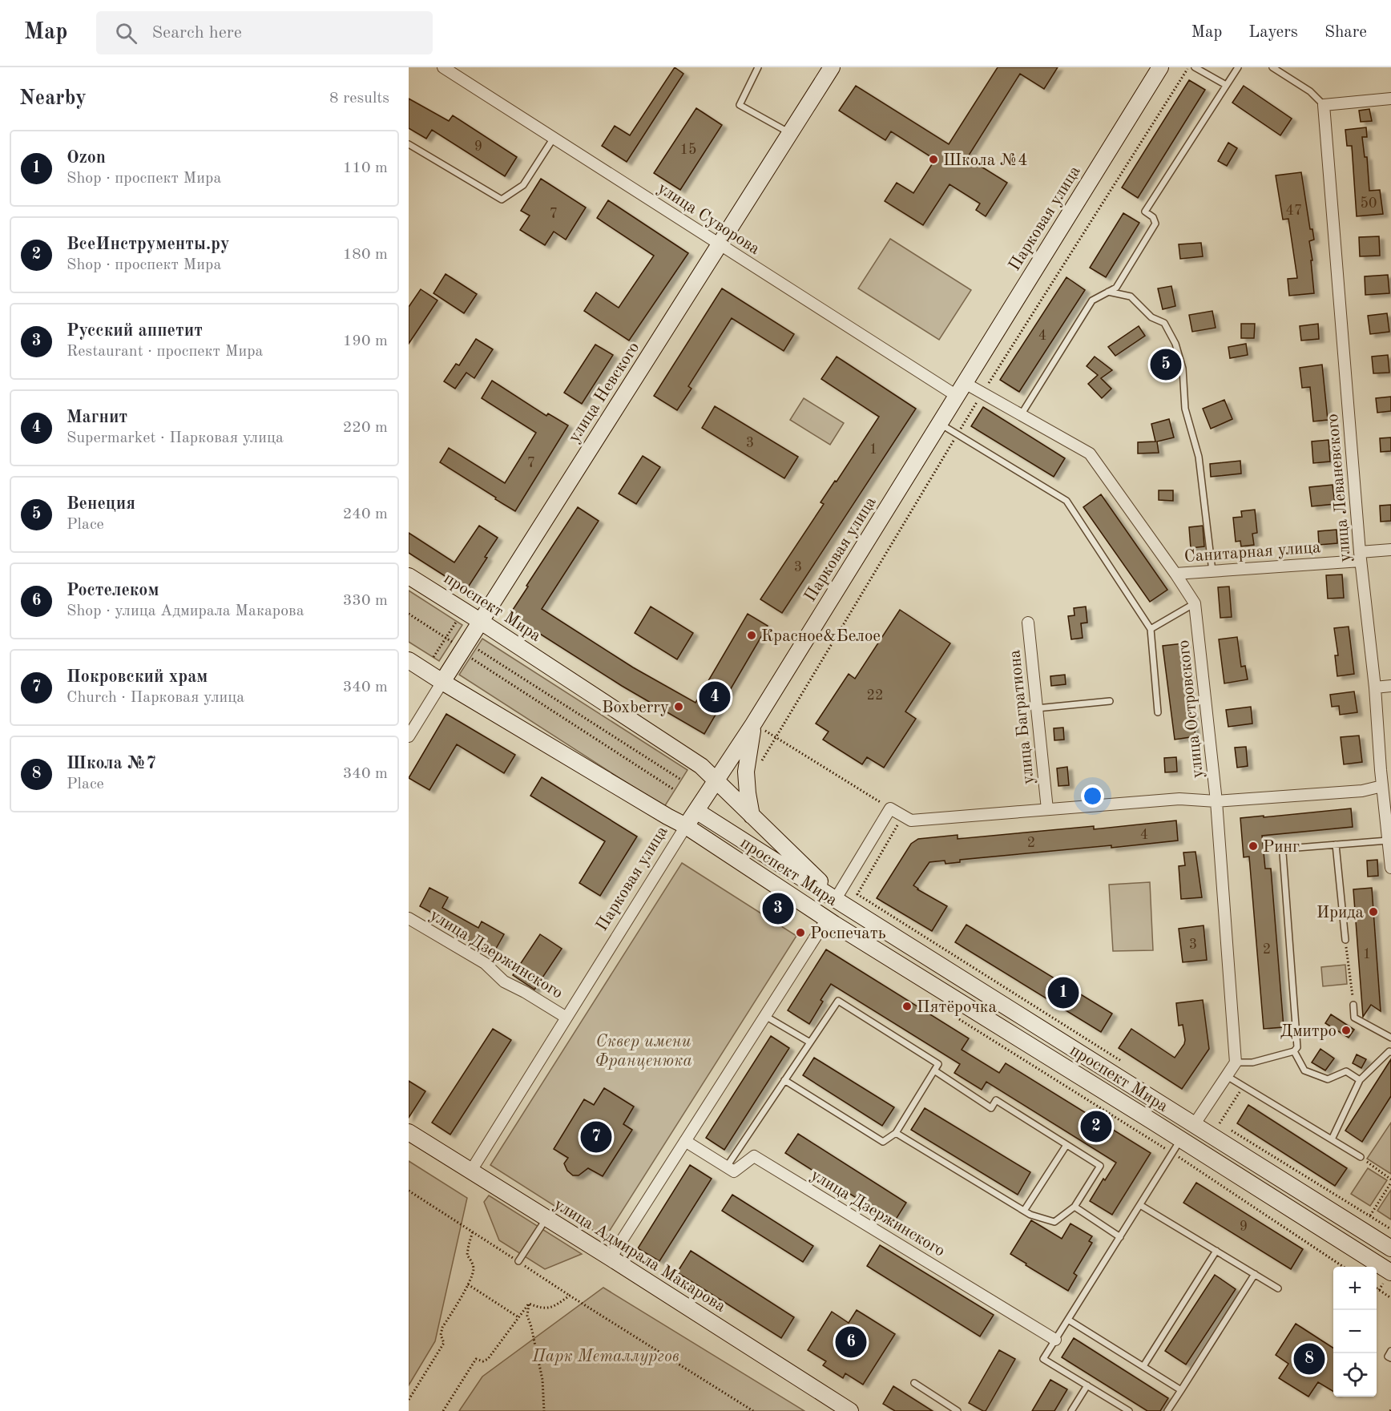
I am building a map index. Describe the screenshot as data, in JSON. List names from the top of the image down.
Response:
{
  "streets": {
    "main road": [
      "Парковая улица",
      "улица Невского",
      "проспект Мира",
      "улица Адмирала Макарова"
    ],
    "street": [
      "улица Суворова",
      "улица Леваневского",
      "Санитарная улица",
      "улица Островского",
      "улица Багратиона",
      "улица Дзержинского"
    ]
  },
  "crossings": [
    ["улица Суворова", "Парковая улица"],
    ["улица Суворова", "улица Невского"],
    ["улица Суворова", "улица Островского"],
    ["Парковая улица", "проспект Мира"],
    ["Парковая улица", "улица Островского"],
    ["Парковая улица", "улица Дзержинского"],
    ["Парковая улица", "улица Адмирала Макарова"],
    ["улица Невского", "проспект Мира"],
    ["улица Леваневского", "Санитарная улица"],
    ["Санитарная улица", "улица Островского"]
  ],
  "parks": ["Сквер имени Франценюка", "Парк Металлургов"],
  "places": [
    "Школа №4",
    "Красное&Белое",
    "Boxberry",
    "Ринг",
    "Ирида",
    "Роспечать",
    "Пятёрочка",
    "Дмитро"
  ],
  "house_numbers": [
    "9",
    "15",
    "50",
    "47",
    "7",
    "4",
    "3",
    "1",
    "7",
    "3",
    "22",
    "4",
    "2",
    "3",
    "2",
    "1",
    "9"
  ],
  "page": {
    "header": "Map",
    "search": "Search here",
    "nav": ["Map", "Layers", "Share"],
    "heading": ["Nearby", "8 results"],
    "list": [
      {
        "mark": "1",
        "name": "Ozon",
        "note": "Shop · проспект Мира",
        "value": "110 m"
      },
      {
        "mark": "2",
        "name": "ВсеИнструменты.ру",
        "note": "Shop · проспект Мира",
        "value": "180 m"
      },
      {
        "mark": "3",
        "name": "Русский аппетит",
        "note": "Restaurant · проспект Мира",
        "value": "190 m"
      },
      {
        "mark": "4",
        "name": "Магнит",
        "note": "Supermarket · Парковая улица",
        "value": "220 m"
      },
      {
        "mark": "5",
        "name": "Венеция",
        "note": "Place",
        "value": "240 m"
      },
      {
        "mark": "6",
        "name": "Ростелеком",
        "note": "Shop · улица Адмирала Макарова",
        "value": "330 m"
      },
      {
        "mark": "7",
        "name": "Покровский храм",
        "note": "Church · Парковая улица",
        "value": "340 m"
      },
      {
        "mark": "8",
        "name": "Школа №7",
        "note": "Place",
        "value": "340 m"
      }
    ],
    "pins": [
      "5",
      "4",
      "3",
      "1",
      "2",
      "7",
      "6",
      "8"
    ],
    "map_buttons": ["+", "−"]
  }
}
